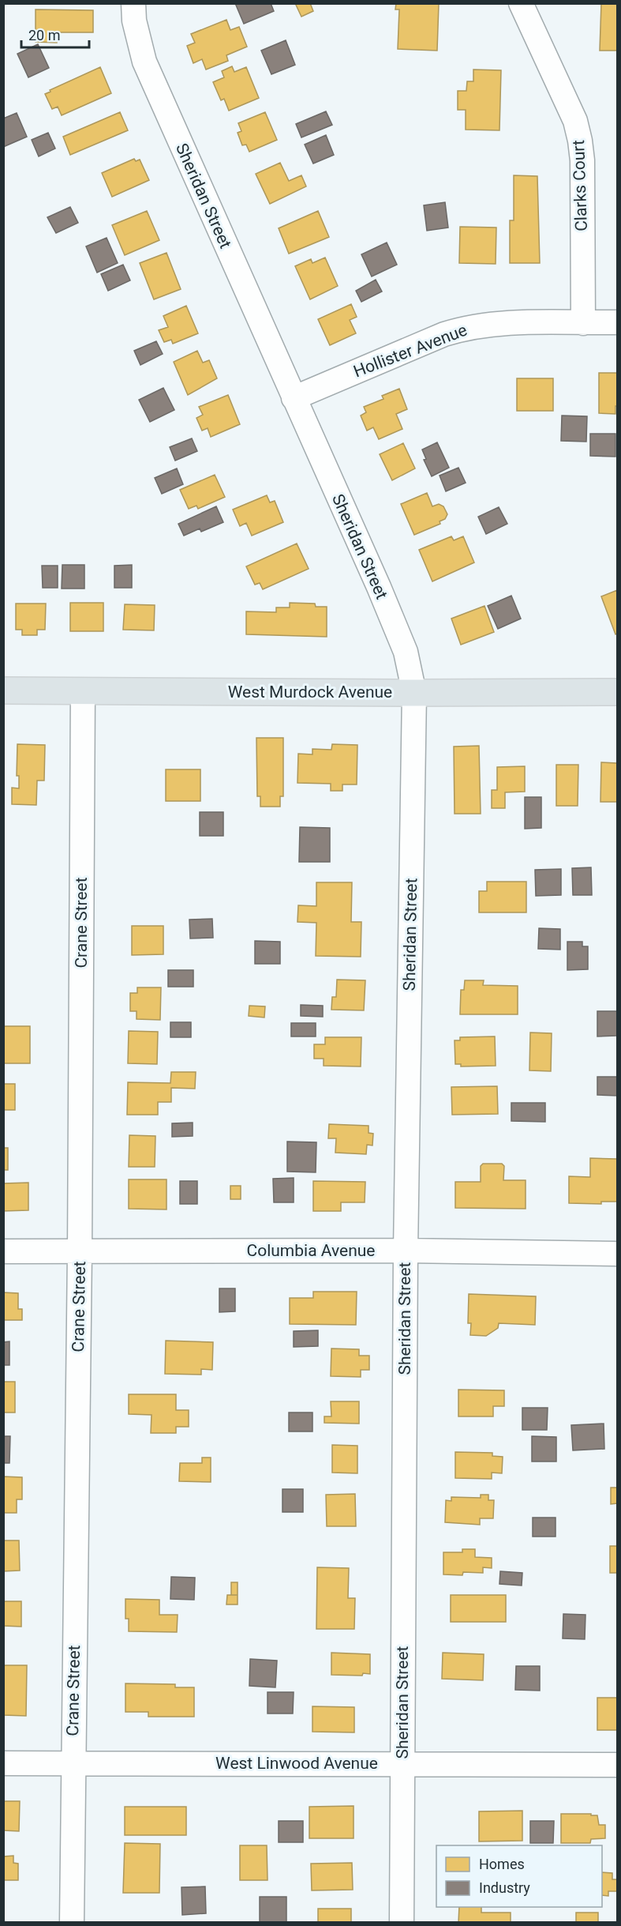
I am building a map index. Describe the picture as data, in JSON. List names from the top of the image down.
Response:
{
  "streets": {
    "main road": ["West Murdock Avenue"],
    "street": [
      "Clarks Court",
      "Sheridan Street",
      "Hollister Avenue",
      "Crane Street",
      "Columbia Avenue",
      "West Linwood Avenue"
    ]
  },
  "crossings": [
    ["Clarks Court", "Hollister Avenue"],
    ["Sheridan Street", "Hollister Avenue"],
    ["Sheridan Street", "West Murdock Avenue"],
    ["Sheridan Street", "Columbia Avenue"],
    ["Sheridan Street", "West Linwood Avenue"],
    ["West Murdock Avenue", "Crane Street"],
    ["Crane Street", "Columbia Avenue"],
    ["Crane Street", "West Linwood Avenue"]
  ],
  "legend": ["Homes", "Industry"],
  "scale_bar": "20 m"
}
